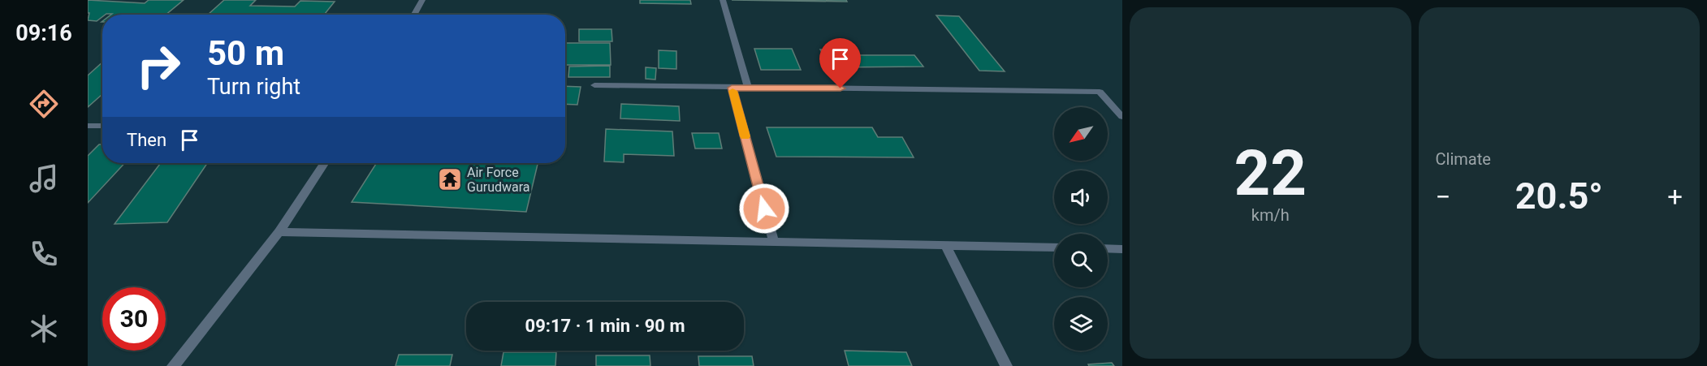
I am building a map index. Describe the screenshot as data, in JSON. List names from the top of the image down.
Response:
{
  "places": {
    "temple": ["Air Force Gurudwara"]
  },
  "north": "bottom left",
  "page": {
    "tabs": "09:16",
    "tile": [
      ["22", "km/h"],
      "Climate"
    ],
    "turn": ["50 m", "Turn right"],
    "then": "Then",
    "heat": ["−", "20.5°", "+"],
    "limit": "30",
    "trip": "09:17 · 1 min · 90 m"
  }
}
